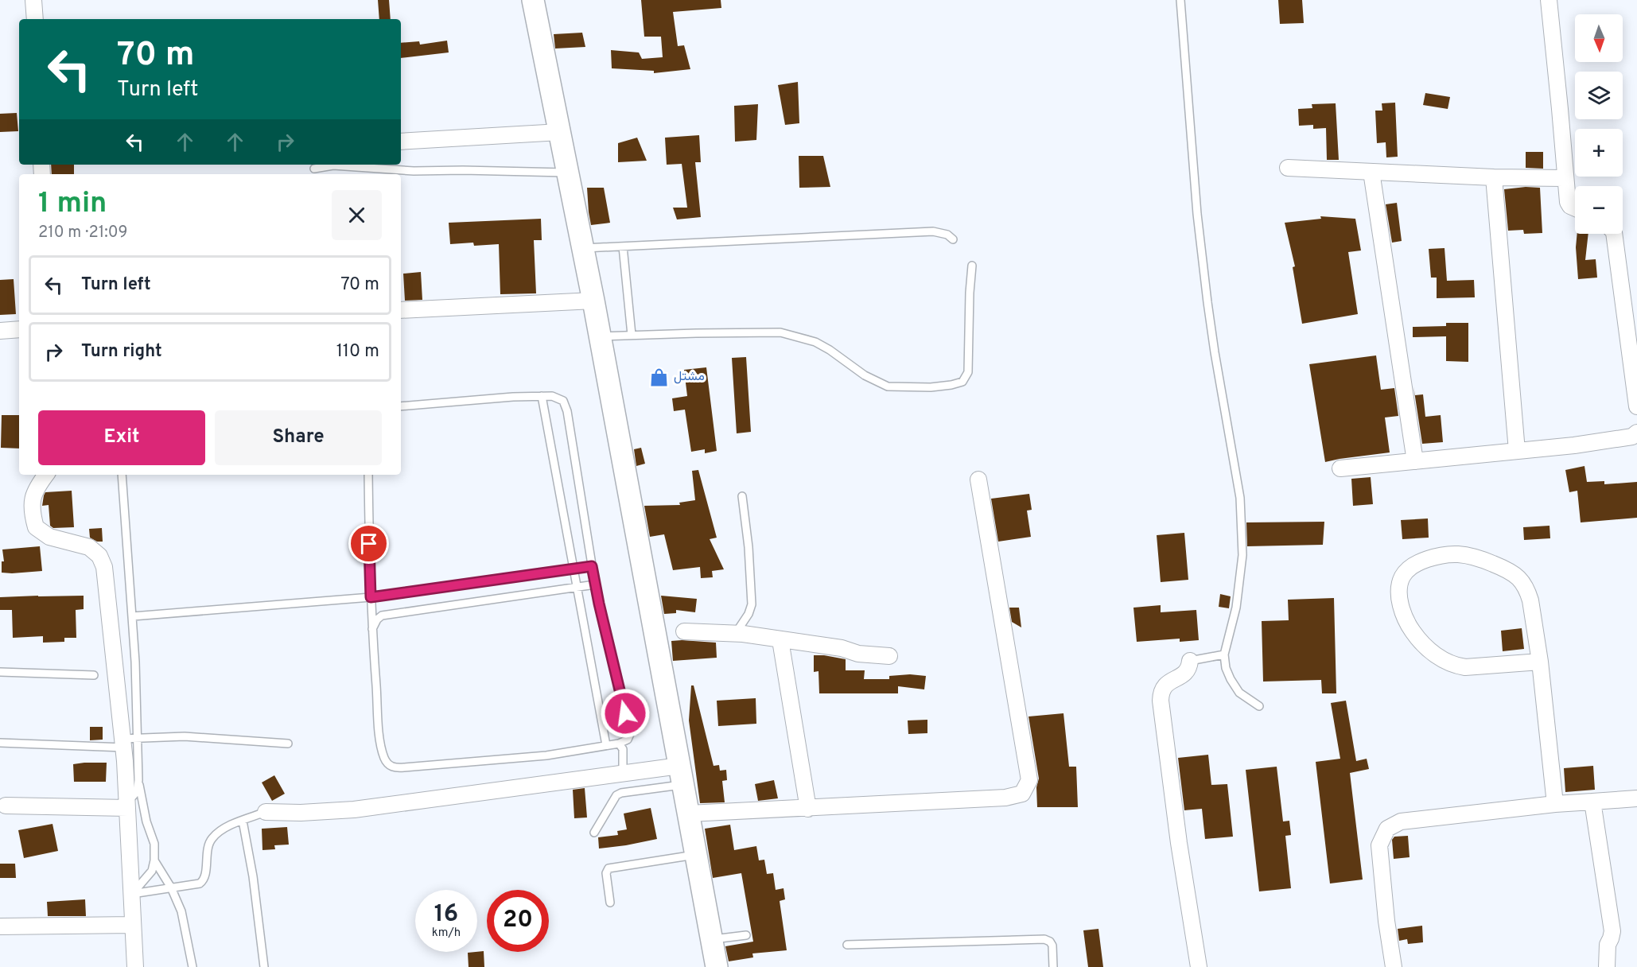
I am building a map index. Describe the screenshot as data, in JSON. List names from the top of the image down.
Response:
{
  "places": {
    "shop": ["مشتل"]
  },
  "north": "bottom",
  "page": {
    "map_buttons": ["+", "−"],
    "turn": ["70 m", "Turn left"],
    "heading": ["1 min", "210 m · 21:09"],
    "list": [
      {
        "name": "Turn left",
        "value": "70 m"
      },
      {
        "name": "Turn right",
        "value": "110 m"
      }
    ],
    "buttons": ["Exit", "Share"],
    "speed": "16 km/h",
    "limit": "20"
  }
}
